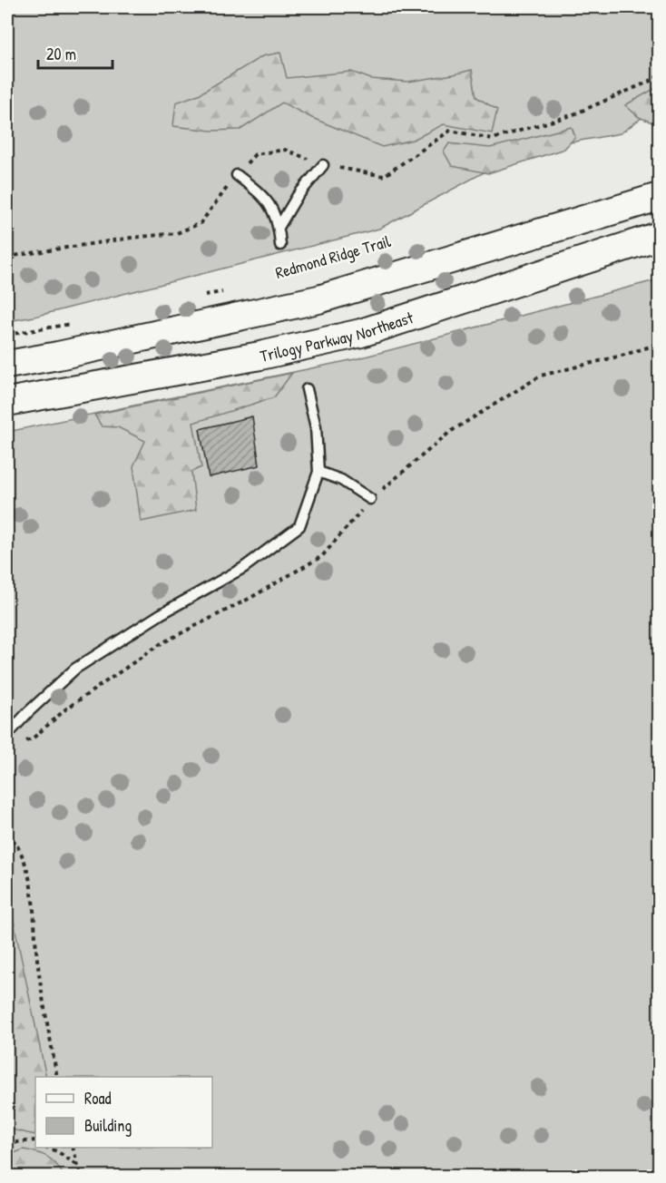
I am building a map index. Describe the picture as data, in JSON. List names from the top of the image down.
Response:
{
  "streets": {
    "street": ["Trilogy Parkway Northeast"]
  },
  "legend": ["Road", "Building"],
  "scale_bar": "20 m"
}
